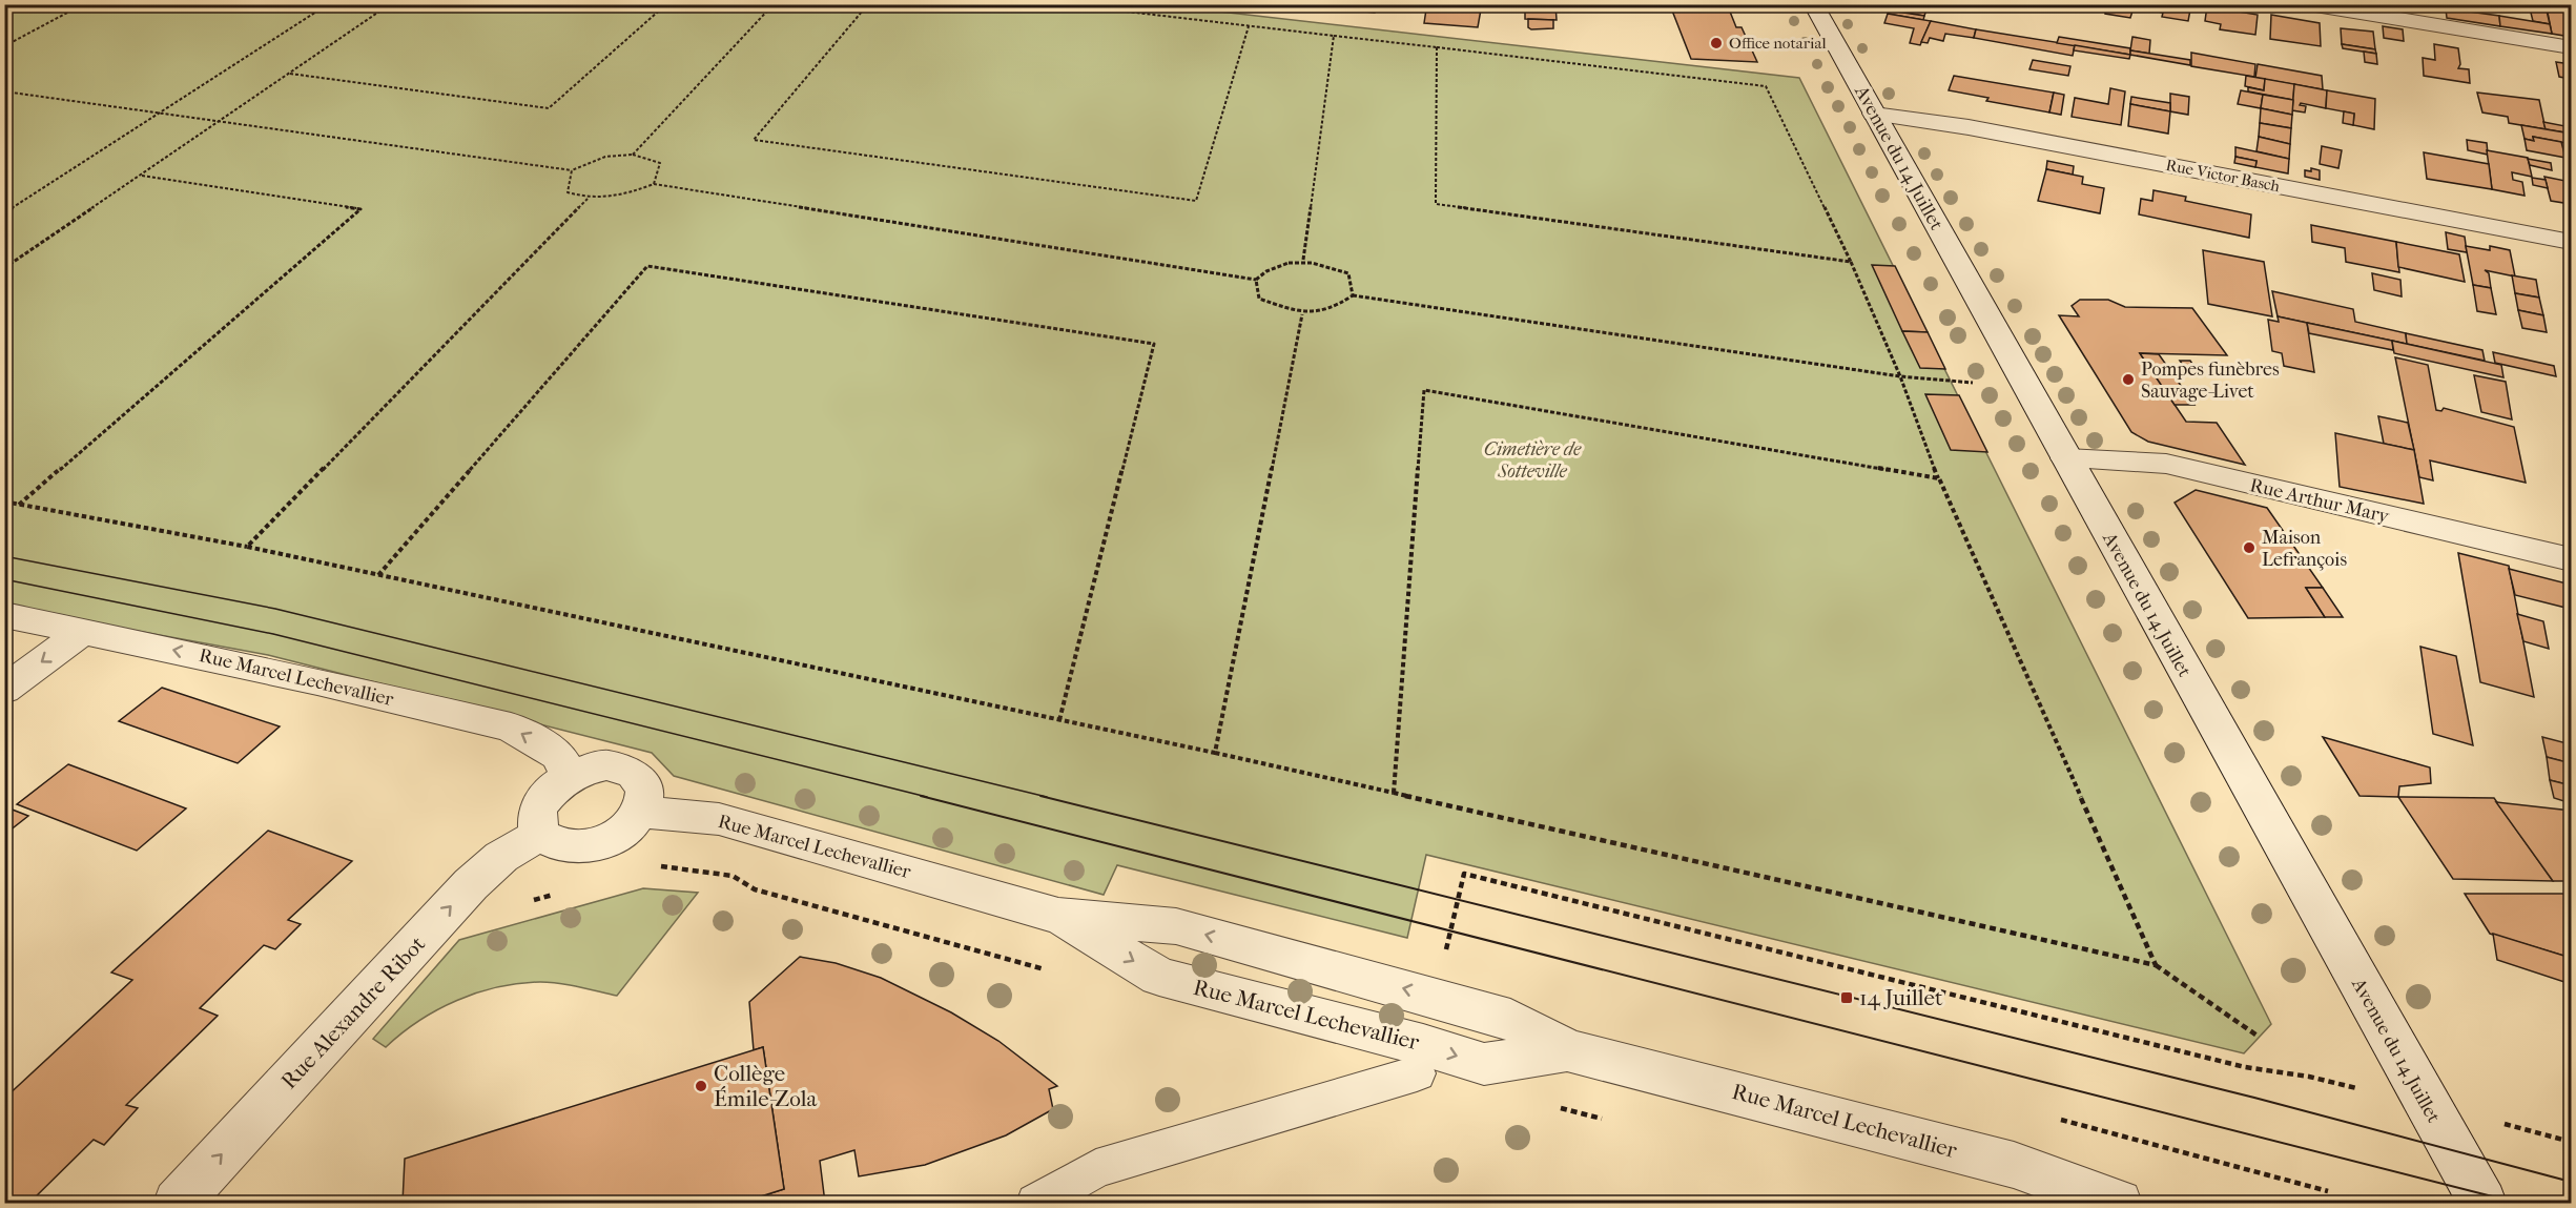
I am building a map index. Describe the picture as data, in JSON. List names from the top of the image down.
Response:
{
  "streets": {
    "street": [
      "Avenue du 14 Juillet",
      "Rue Victor Basch",
      "Rue Arthur Mary",
      "Rue Marcel Lechevallier",
      "Rue Alexandre Ribot"
    ]
  },
  "crossings": [
    ["Avenue du 14 Juillet", "Rue Victor Basch"],
    ["Avenue du 14 Juillet", "Rue Arthur Mary"],
    ["Rue Marcel Lechevallier", "Rue Alexandre Ribot"]
  ],
  "one_way": ["Rue Alexandre Ribot"],
  "parks": ["Cimetière de Sotteville"],
  "places": {
    "other": [
      "Office notarial",
      "Pompes funèbres Sauvage-Livet",
      "Maison Lefrançois",
      "Collège Émile-Zola"
    ],
    "transit": ["14 Juillet"]
  }
}
